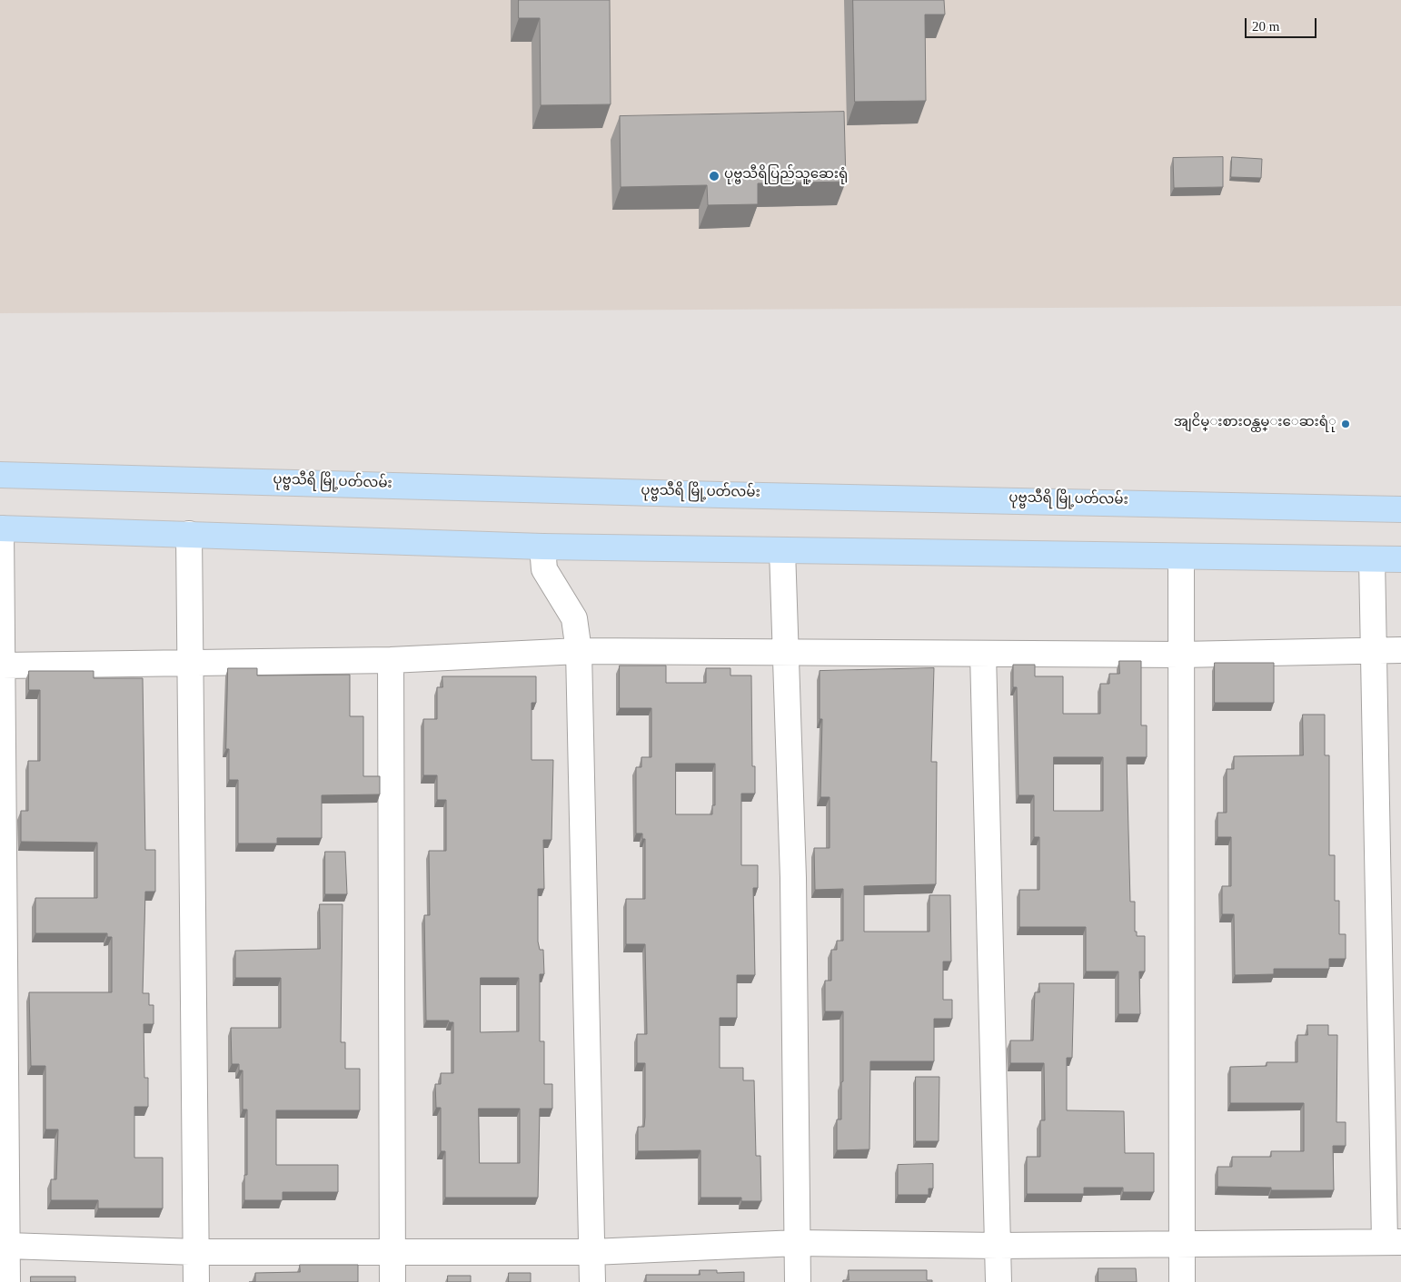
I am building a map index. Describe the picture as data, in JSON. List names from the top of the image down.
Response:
{
  "streets": {
    "main road": ["ပုဗ္ဗသီရိ မြို့ပတ်လမ်း"]
  },
  "places": ["ပုဗ္ဗသီရိပြည်သူ့ဆေးရုံ", "အျငိမ္းစားဝန္ထမ္းေဆးရံု"],
  "scale_bar": "20 m"
}
